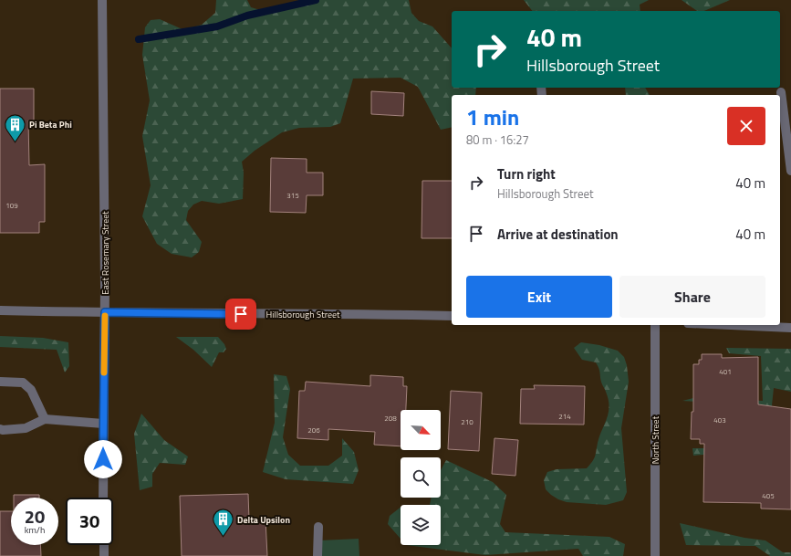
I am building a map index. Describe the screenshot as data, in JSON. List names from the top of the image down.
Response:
{
  "streets": {
    "street": ["East Rosemary Street", "Hillsborough Street", "North Street"]
  },
  "crossings": [
    ["East Rosemary Street", "Hillsborough Street"]
  ],
  "places": {
    "building": ["Pi Beta Phi", "Delta Upsilon"]
  },
  "house_numbers": [
    "315",
    "109",
    "401",
    "214",
    "208",
    "403",
    "210",
    "206",
    "405"
  ],
  "north": "bottom right",
  "page": {
    "turn": ["40 m", "Hillsborough Street"],
    "heading": ["1 min", "80 m · 16:27"],
    "list": [
      {
        "name": "Turn right",
        "note": "Hillsborough Street",
        "value": "40 m"
      },
      {
        "name": "Arrive at destination",
        "value": "40 m"
      }
    ],
    "buttons": ["Exit", "Share"],
    "speed": "20 km/h",
    "limit": "30"
  }
}
